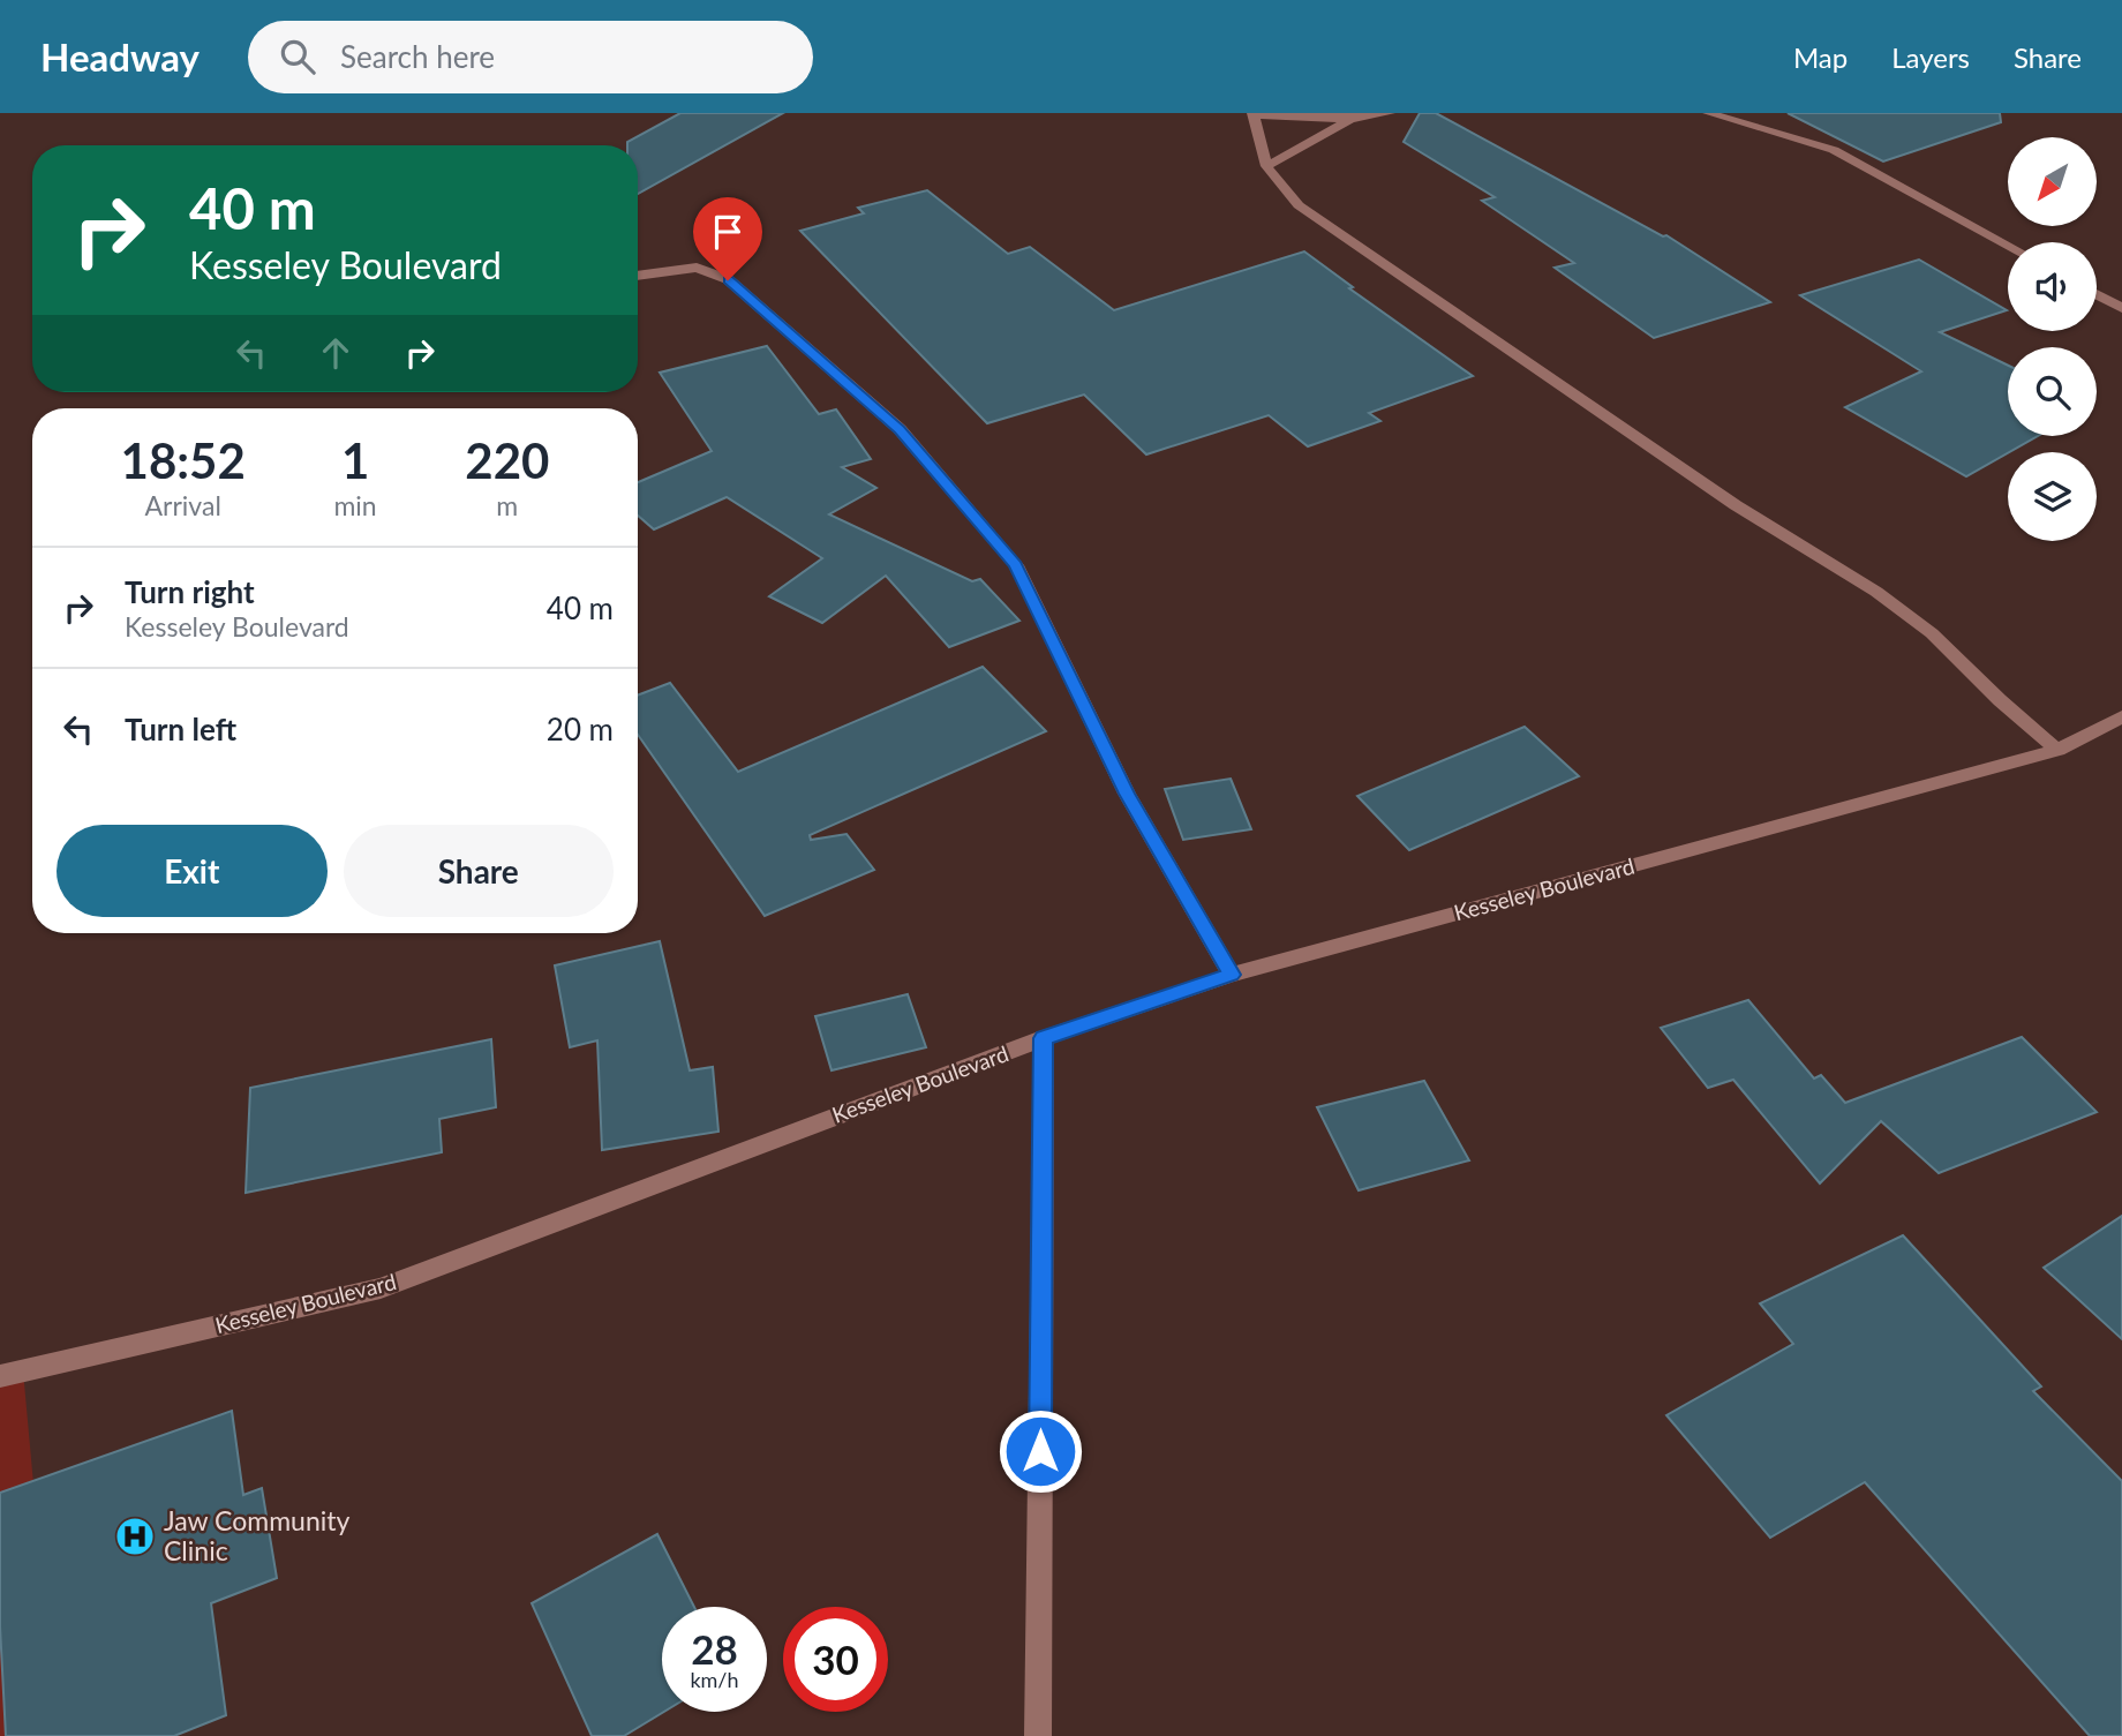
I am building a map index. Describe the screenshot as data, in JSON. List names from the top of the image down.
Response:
{
  "streets": {
    "street": ["Kesseley Boulevard"]
  },
  "places": {
    "hospital": ["Jaw Community Clinic"]
  },
  "north": "bottom left",
  "page": {
    "header": "Headway",
    "search": "Search here",
    "nav": ["Map", "Layers", "Share"],
    "turn": ["40 m", "Kesseley Boulevard"],
    "eta": [
      "18:52",
      "Arrival",
      "1",
      "min",
      "220",
      "m"
    ],
    "list": [
      {
        "name": "Turn right",
        "note": "Kesseley Boulevard",
        "value": "40 m"
      },
      {
        "name": "Turn left",
        "value": "20 m"
      }
    ],
    "buttons": ["Exit", "Share"],
    "speed": "28 km/h",
    "limit": "30"
  }
}
